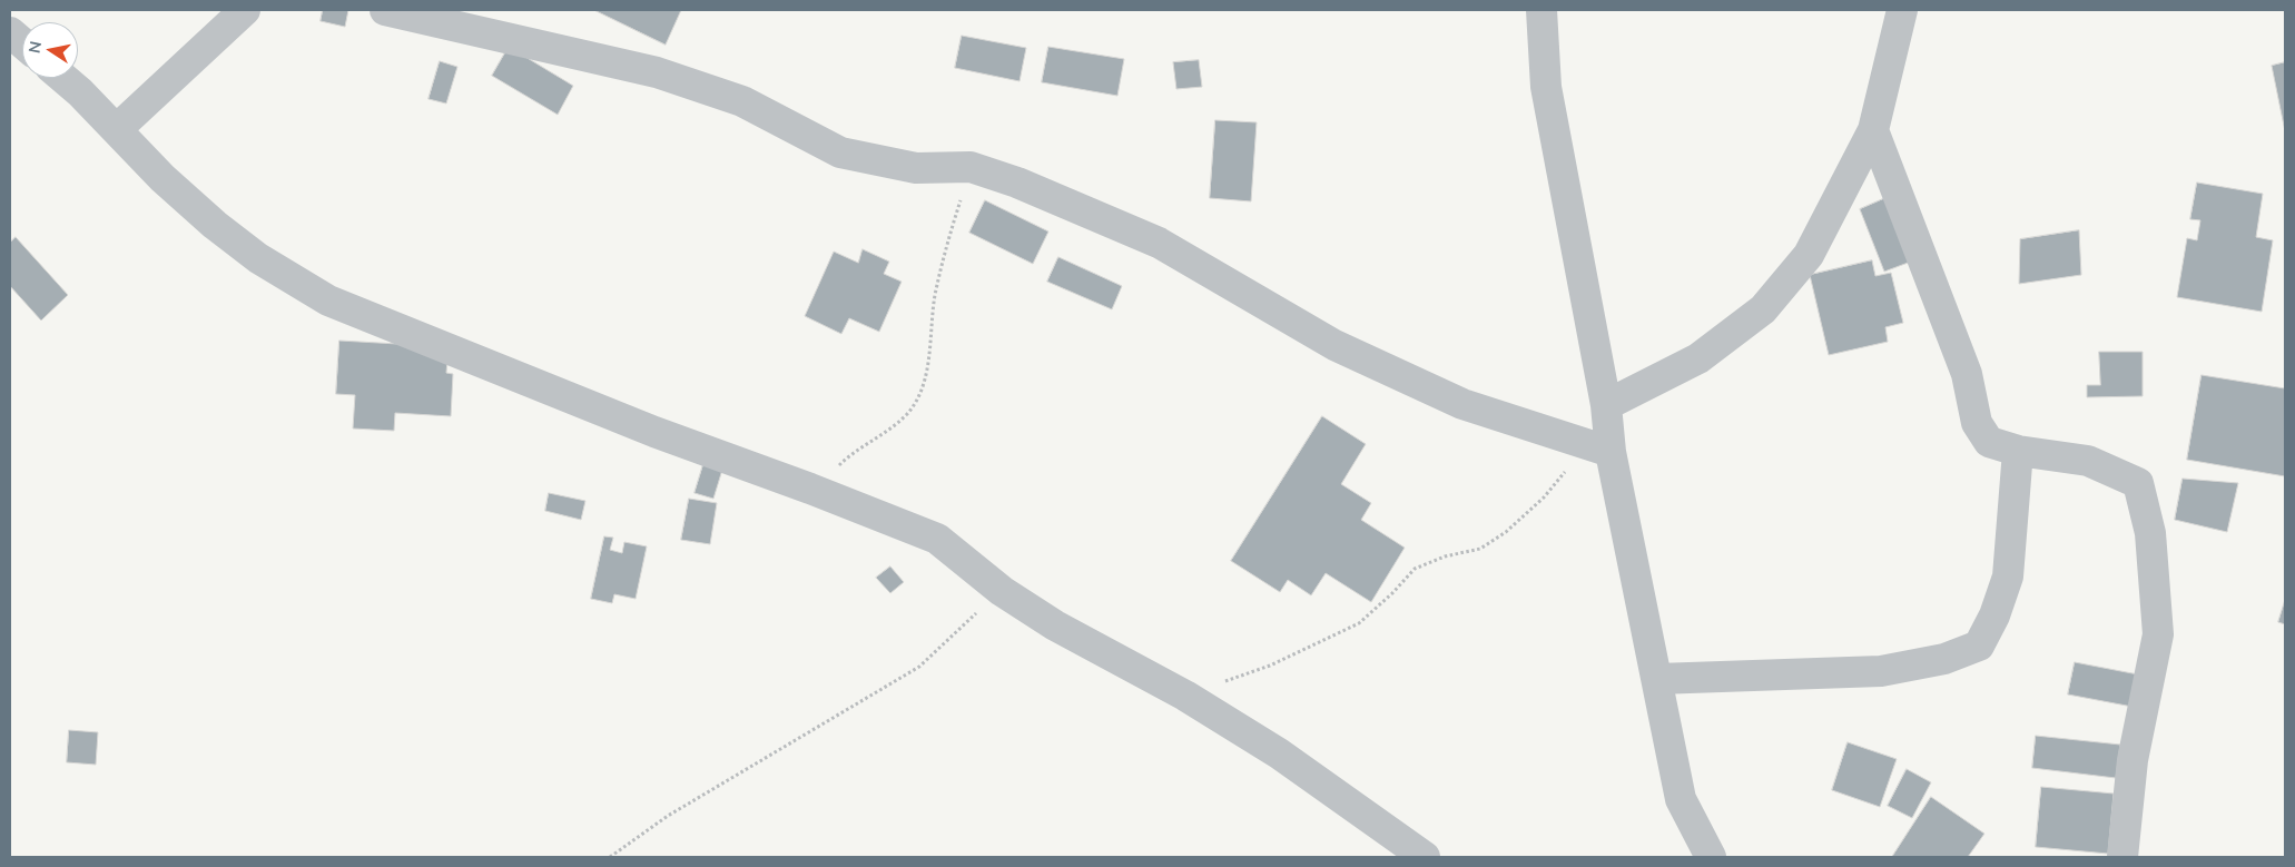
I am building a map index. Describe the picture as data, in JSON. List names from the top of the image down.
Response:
{
  "north": "left"
}
